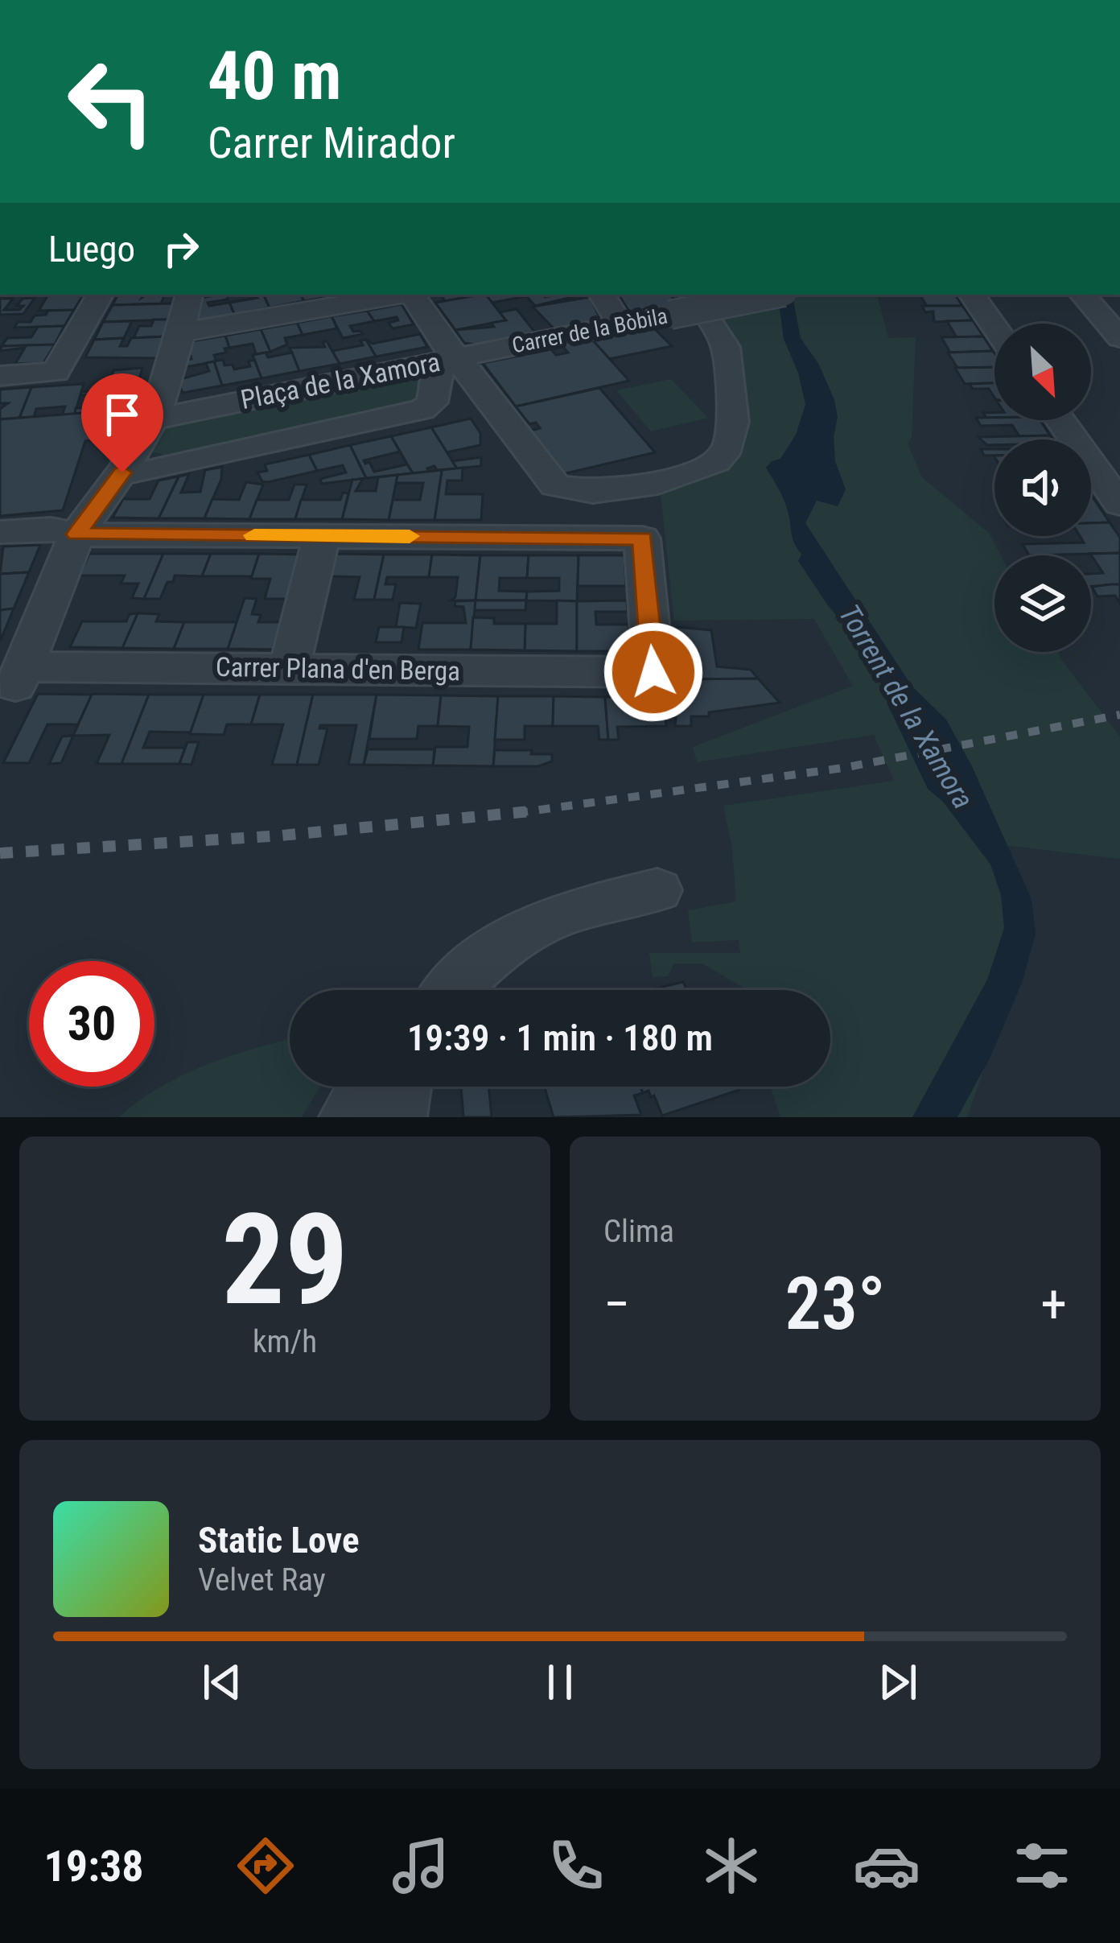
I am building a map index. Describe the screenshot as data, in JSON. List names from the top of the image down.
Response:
{
  "streets": {
    "street": ["Carrer de la Bòbila", "Plaça de la Xamora", "Carrer Plana d'en Berga"]
  },
  "crossings": [
    ["Carrer de la Bòbila", "Plaça de la Xamora"],
    ["Plaça de la Xamora", "Carrer Plana d'en Berga"]
  ],
  "water": ["Torrent de la Xamora"],
  "north": "bottom right",
  "page": {
    "turn": ["40 m", "Carrer Mirador"],
    "then": "Luego",
    "limit": "30",
    "trip": "19:39 · 1 min · 180 m",
    "tile": [
      ["29", "km/h"],
      "Clima"
    ],
    "heat": ["−", "23°", "+"],
    "song": ["Static Love", "Velvet Ray"],
    "tabs": "19:38"
  }
}
